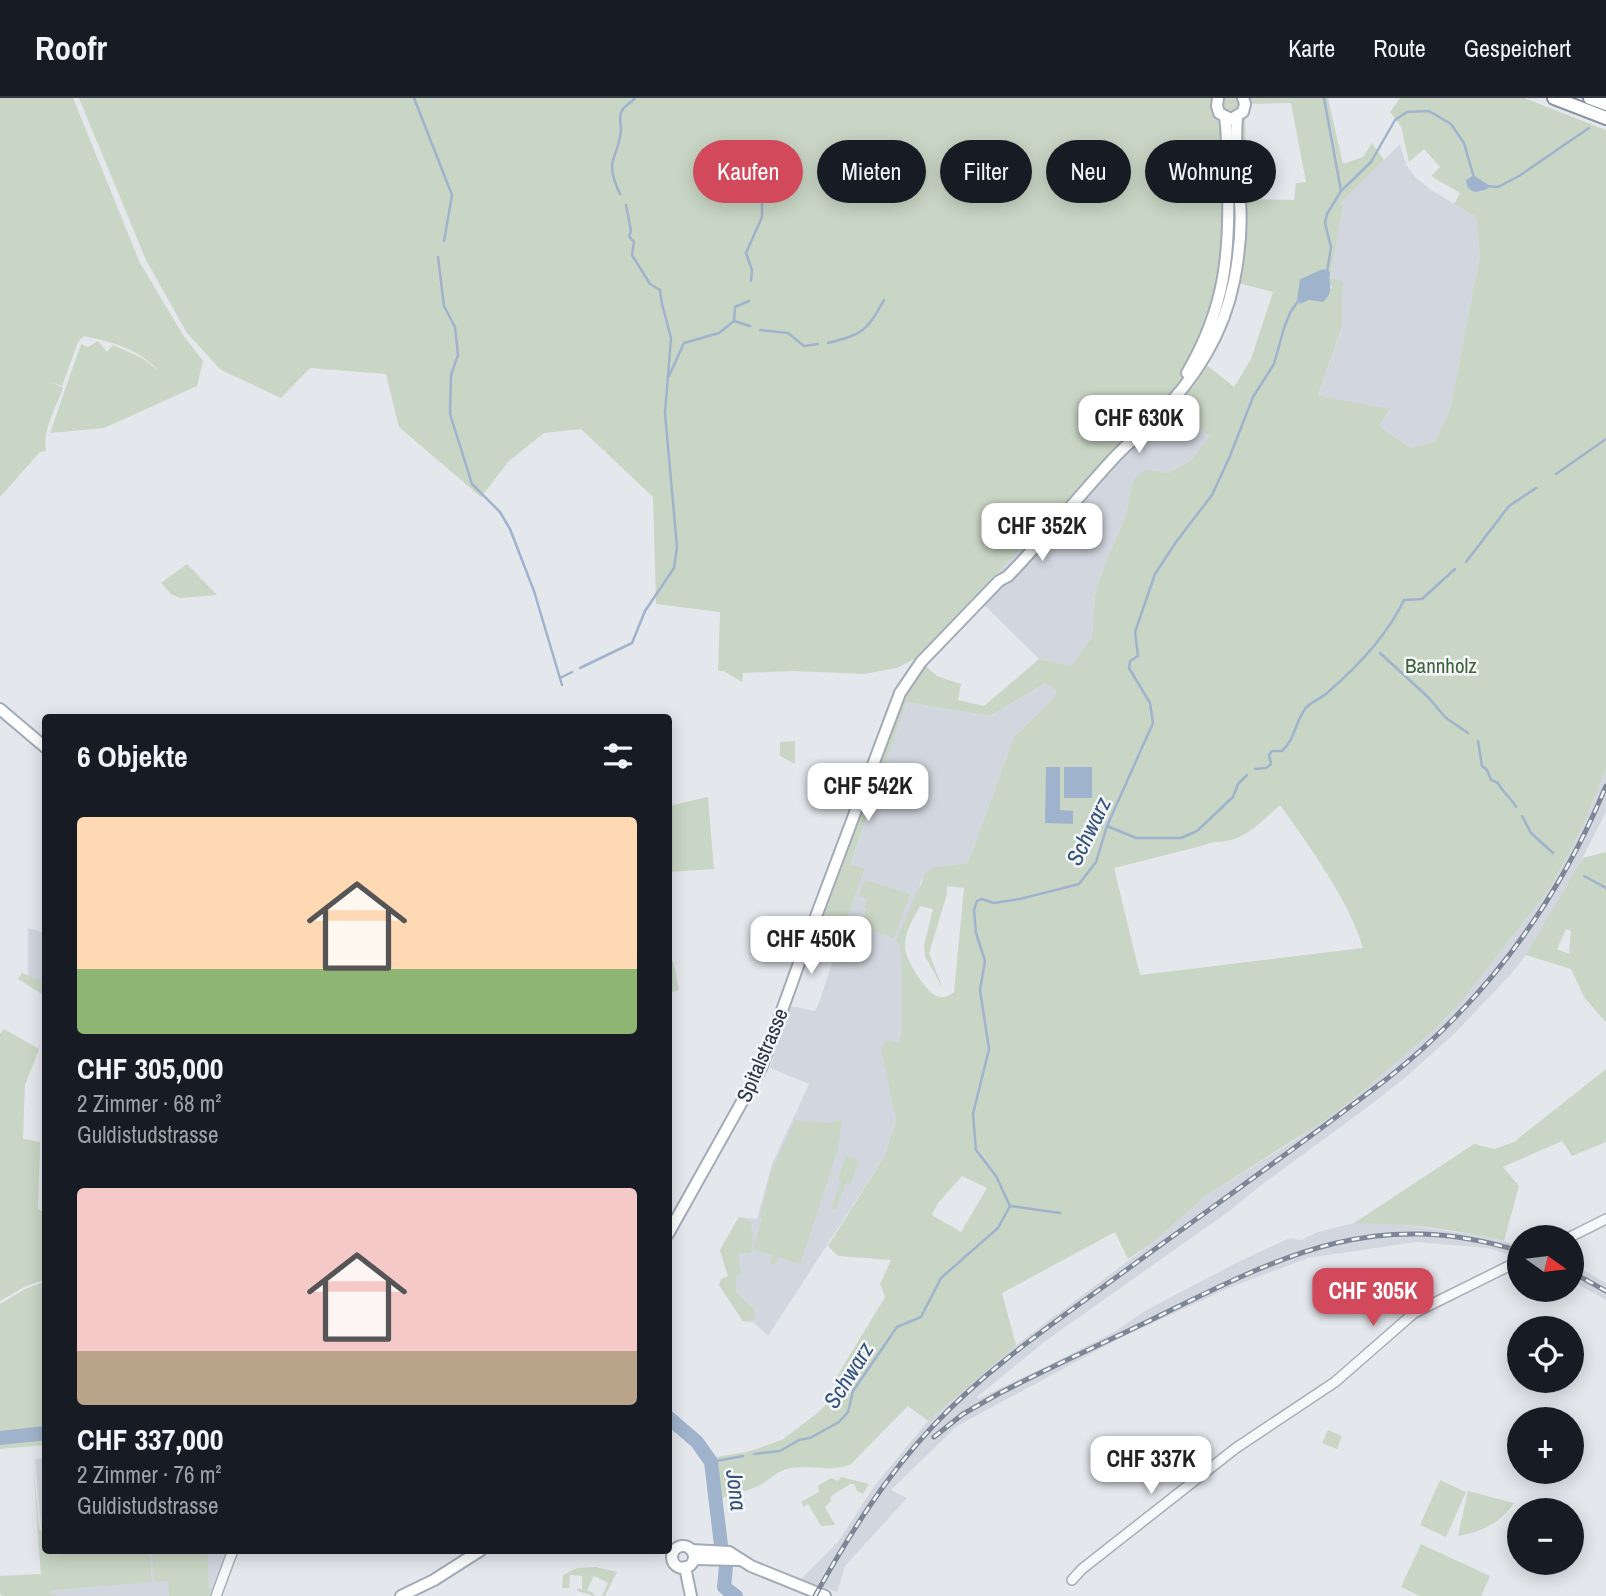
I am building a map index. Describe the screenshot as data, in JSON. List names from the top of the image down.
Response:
{
  "streets": {
    "main road": ["Spitalstrasse"]
  },
  "water": ["Schwarz", "Jona"],
  "parks": ["Bannholz"],
  "north": "right",
  "page": {
    "header": "Roofr",
    "nav": ["Karte", "Route", "Gespeichert"],
    "chip": [
      "Kaufen",
      "Mieten",
      "Filter",
      "Neu",
      "Wohnung"
    ],
    "price": [
      "CHF 630K",
      "CHF 352K",
      "CHF 542K",
      "CHF 450K",
      "CHF 305K",
      "CHF 337K"
    ],
    "heading": "6 Objekte",
    "list": [
      {
        "name": "CHF 305,000",
        "note": "2 Zimmer · 68 m² · Guldistudstrasse"
      },
      {
        "name": "CHF 337,000",
        "note": "2 Zimmer · 76 m² · Guldistudstrasse"
      }
    ],
    "map_buttons": ["+", "−"]
  }
}
